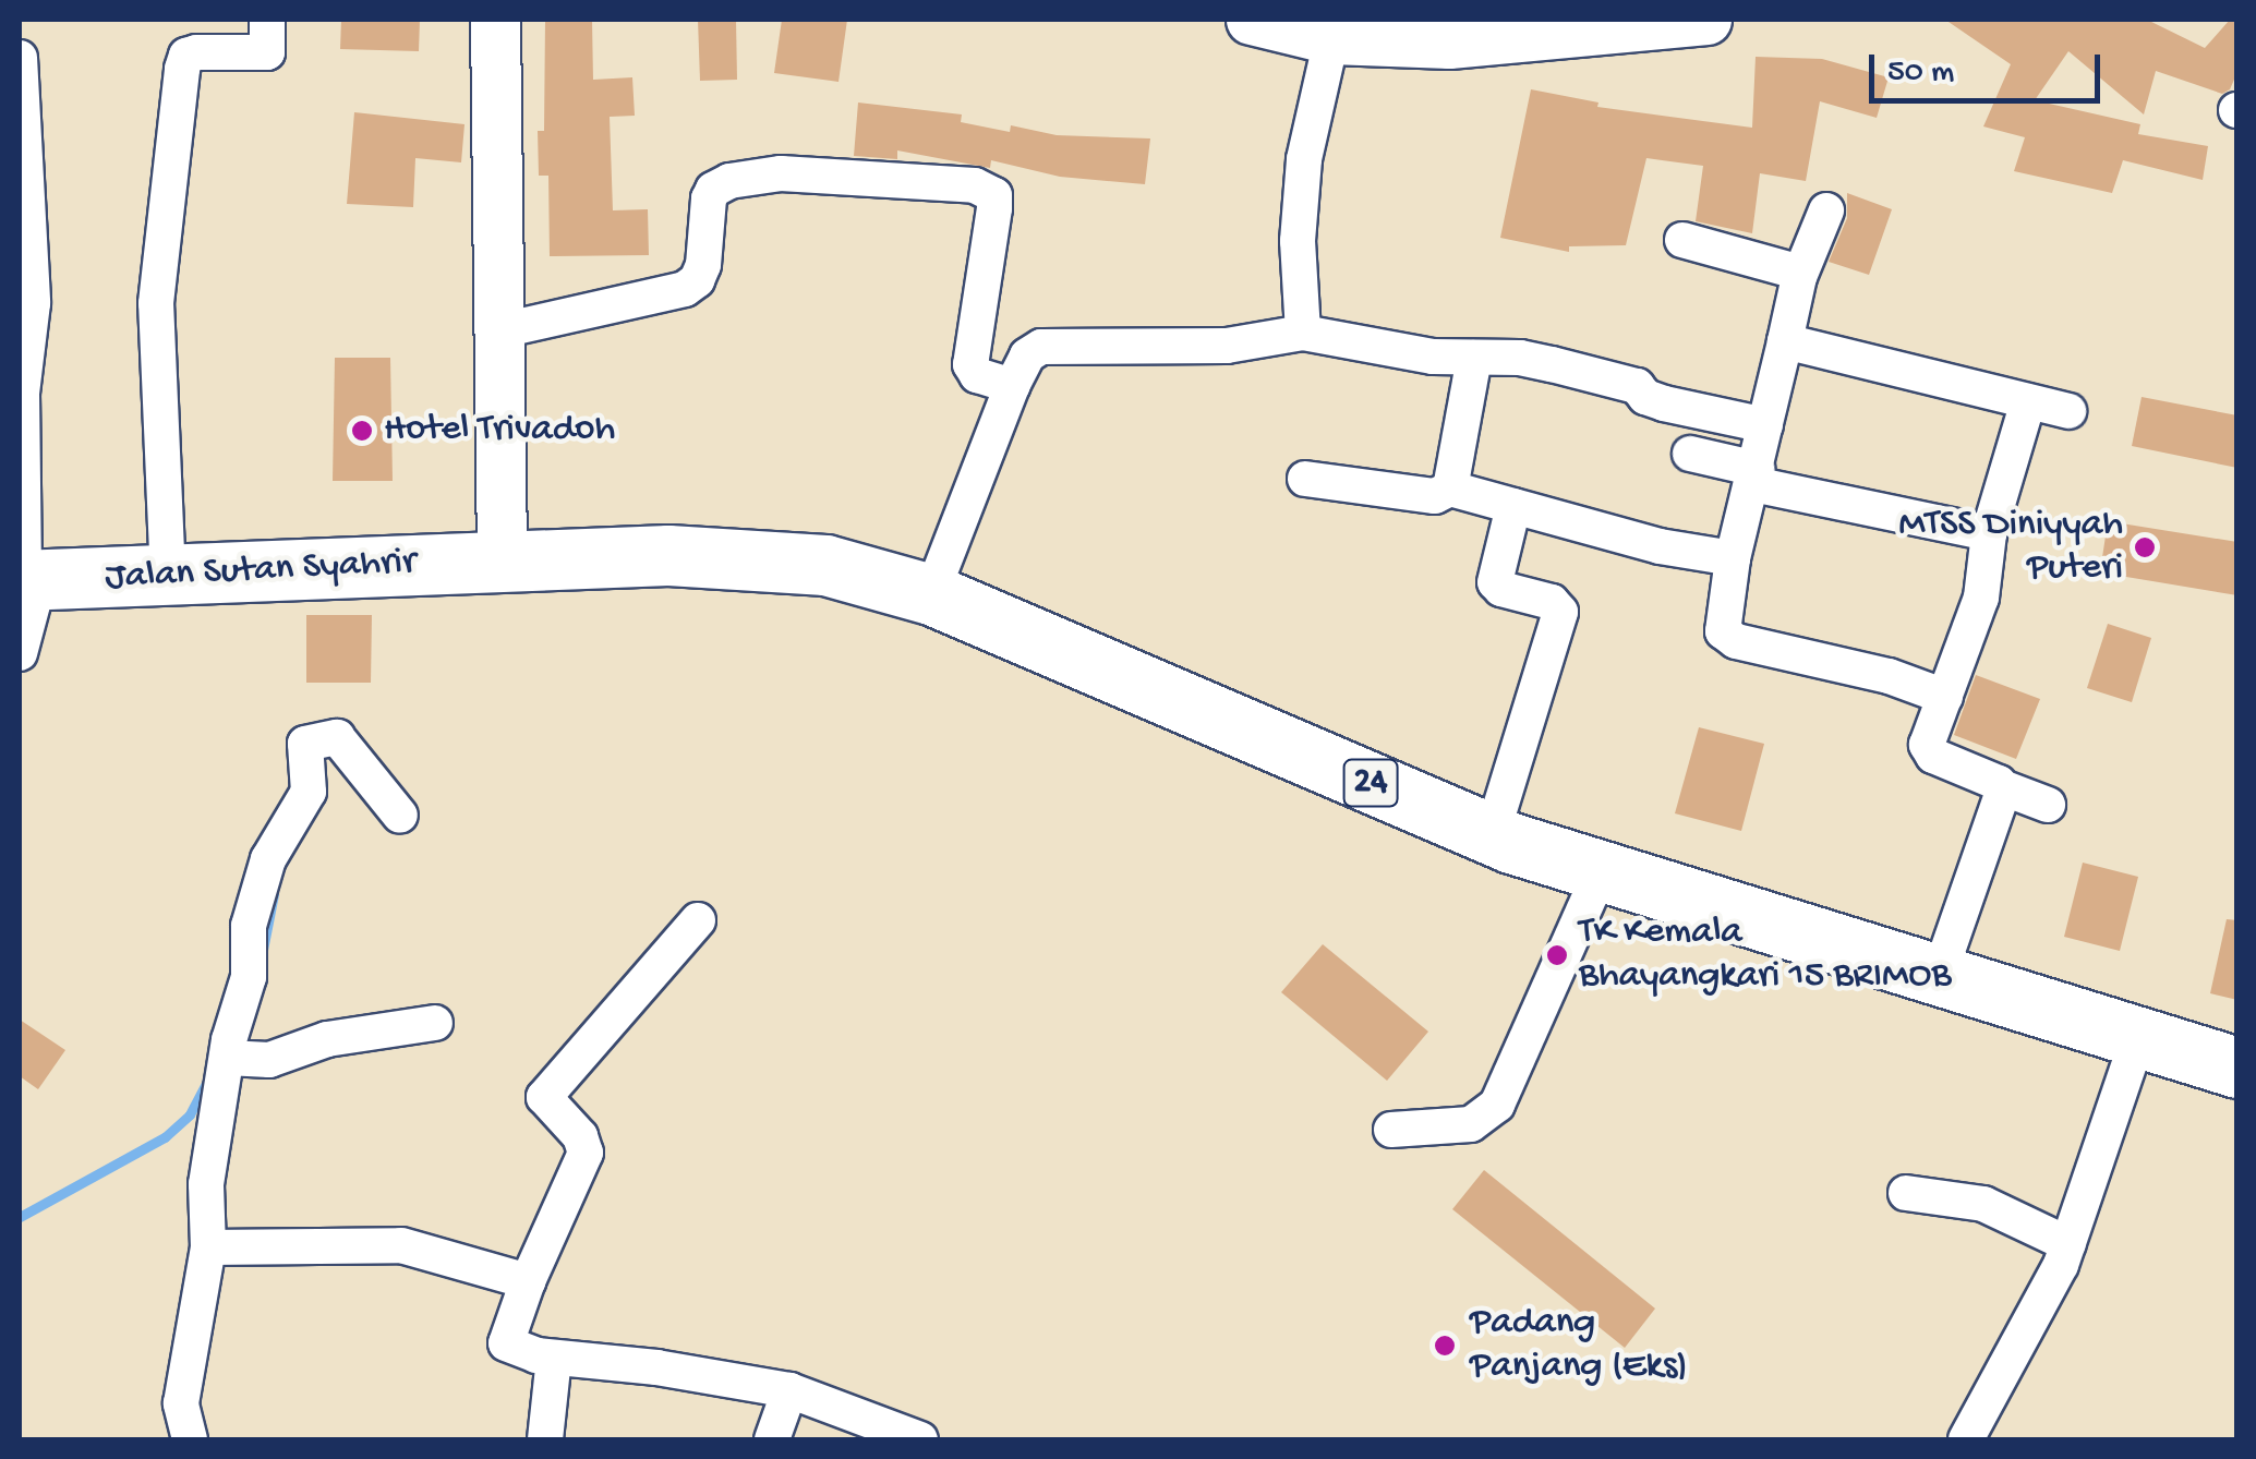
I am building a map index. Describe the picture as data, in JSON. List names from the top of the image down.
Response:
{
  "streets": {
    "highway": ["Jalan Sutan Syahrir", "24"]
  },
  "crossings": [
    ["Jalan Sutan Syahrir", "24"]
  ],
  "places": [
    "Hotel Trivadoh",
    "MTSS Diniyyah Puteri",
    "TK Kemala Bhayangkari 15 BRIMOB",
    "Padang Panjang (Eks)"
  ],
  "scale_bar": "50 m"
}
